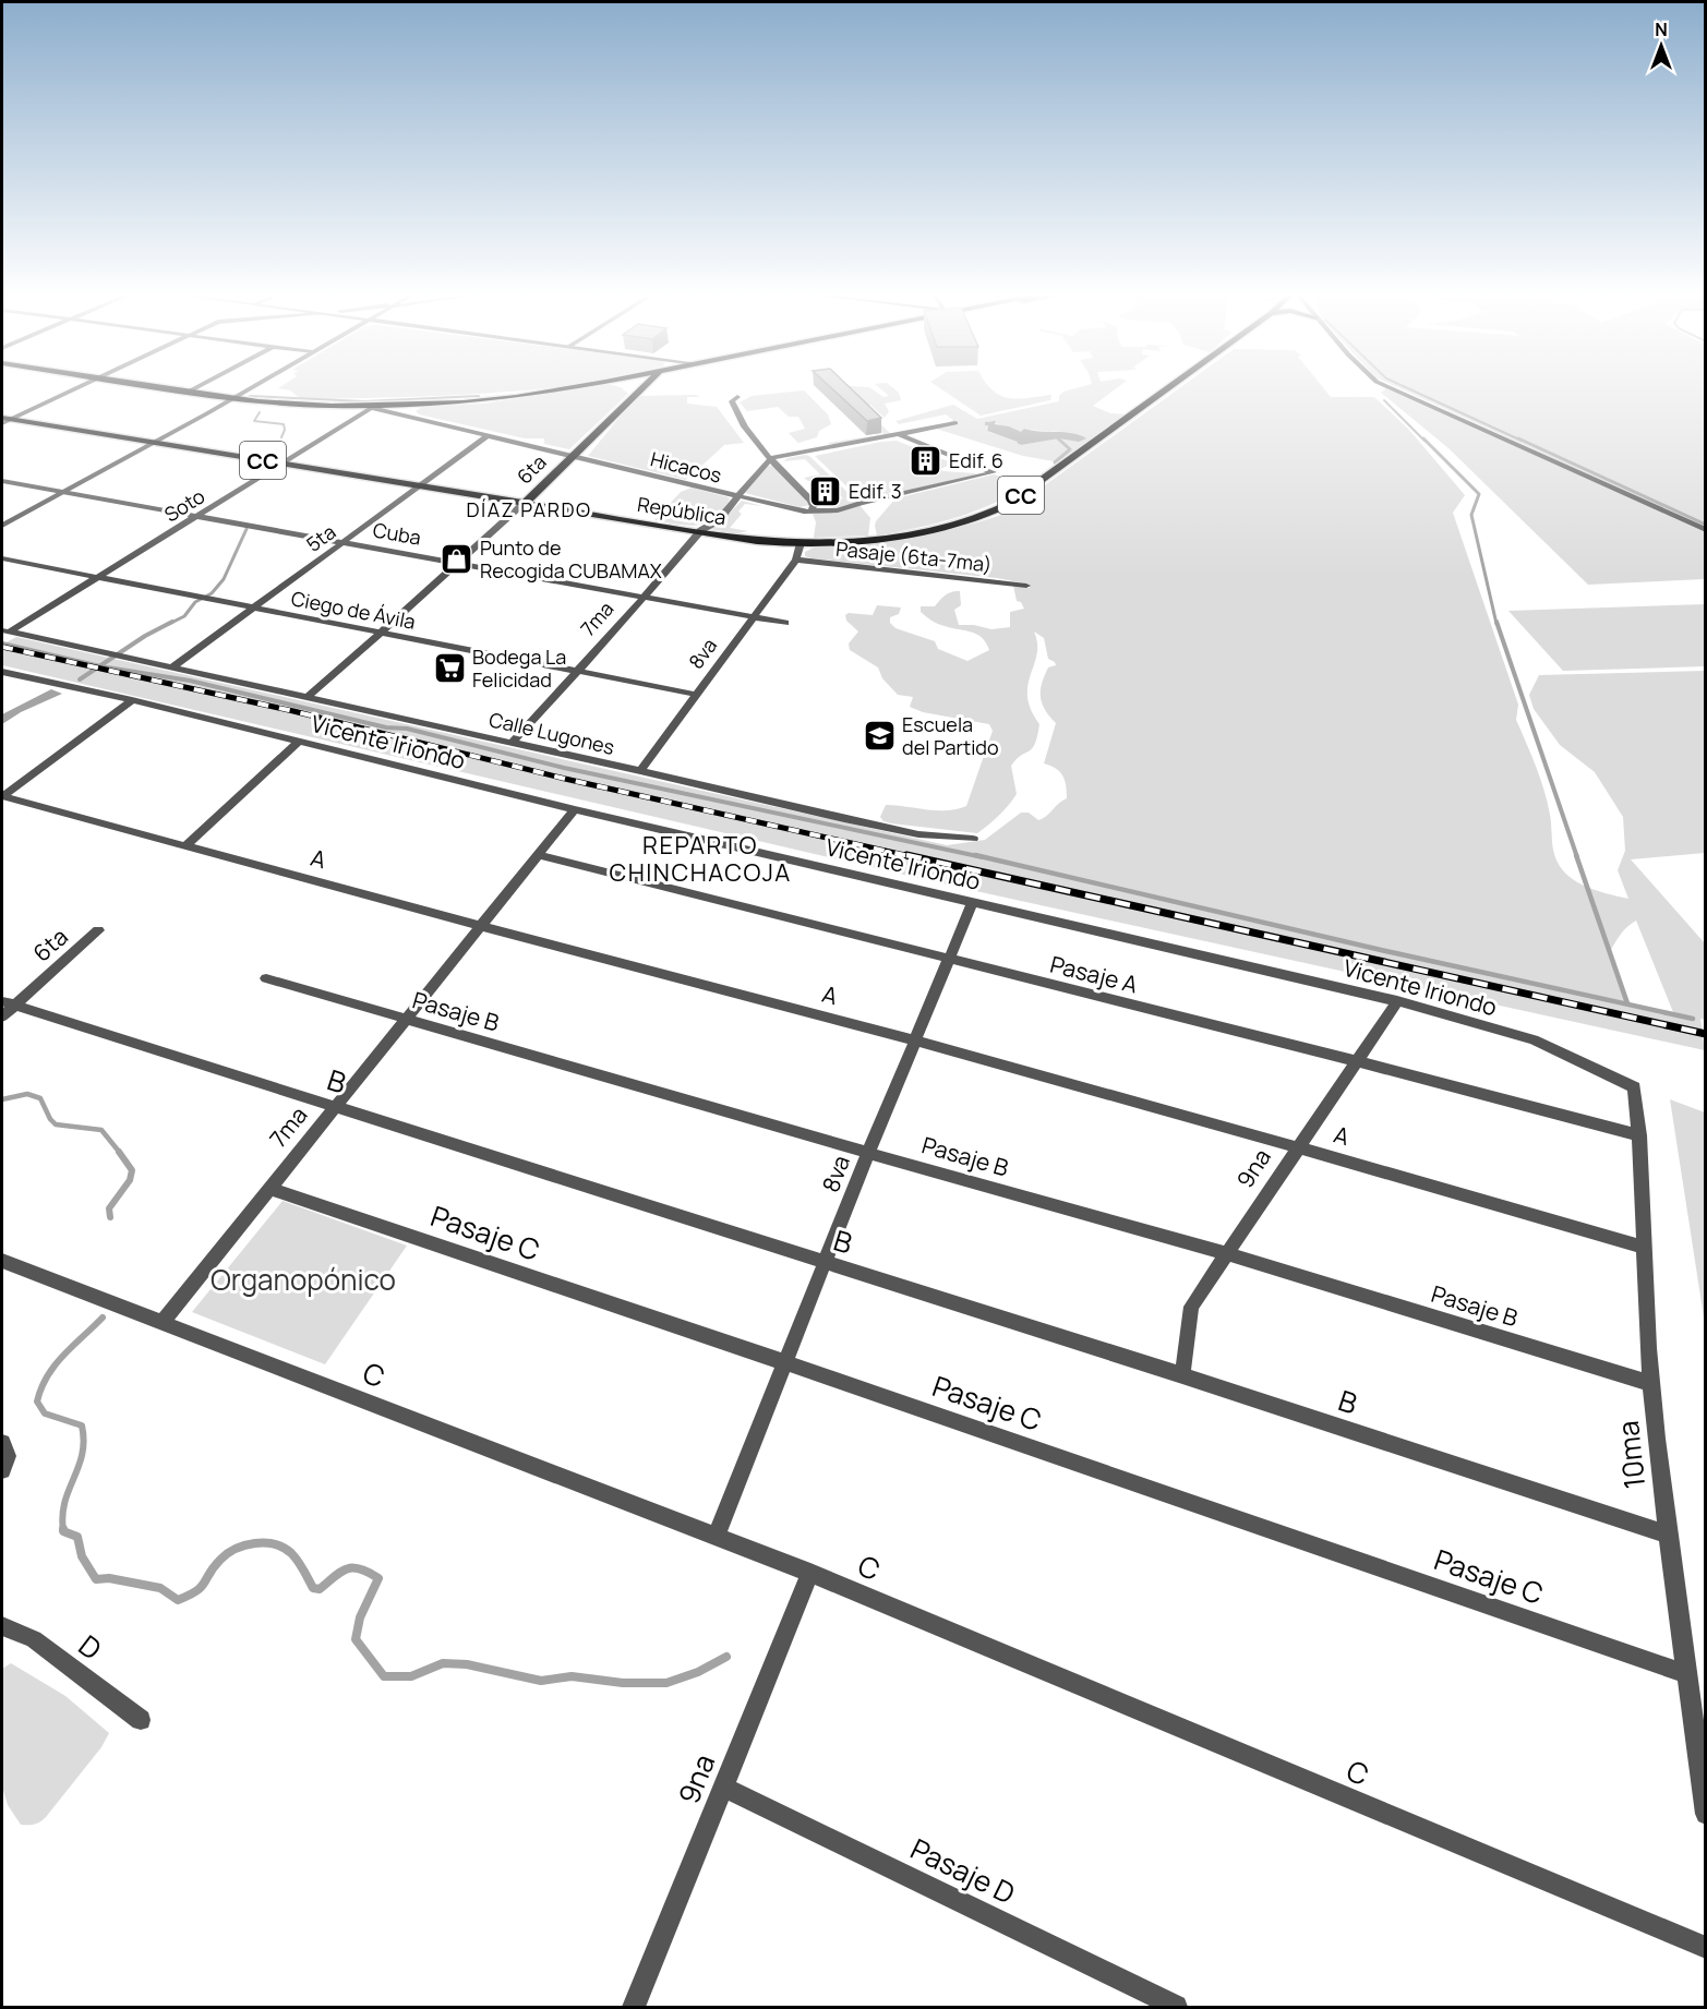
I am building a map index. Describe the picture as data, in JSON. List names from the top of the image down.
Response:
{
  "streets": {
    "main road": ["CC", "6ta", "República"],
    "street": [
      "Hicacos",
      "Soto",
      "Cuba",
      "5ta",
      "Pasaje (6ta-7ma)",
      "Ciego de Ávila",
      "7ma",
      "8va",
      "Calle Lugones",
      "Vicente Iriondo",
      "A",
      "Pasaje A",
      "Pasaje B",
      "B",
      "9na",
      "Pasaje C",
      "C",
      "10ma",
      "D",
      "Pasaje D"
    ]
  },
  "crossings": [
    ["Hicacos", "6ta"],
    ["Hicacos", "Soto"],
    ["Hicacos", "5ta"],
    ["Hicacos", "7ma"],
    ["6ta", "República"],
    ["6ta", "Cuba"],
    ["6ta", "Ciego de Ávila"],
    ["6ta", "Calle Lugones"],
    ["6ta", "B"],
    ["Soto", "República"],
    ["Soto", "Cuba"],
    ["Soto", "Ciego de Ávila"],
    ["Soto", "Calle Lugones"],
    ["República", "5ta"],
    ["República", "7ma"],
    ["Cuba", "5ta"],
    ["Cuba", "7ma"],
    ["Cuba", "8va"],
    ["5ta", "Ciego de Ávila"],
    ["5ta", "Calle Lugones"],
    ["Pasaje (6ta-7ma)", "8va"],
    ["Ciego de Ávila", "7ma"],
    ["Ciego de Ávila", "8va"],
    ["7ma", "Calle Lugones"],
    ["7ma", "Vicente Iriondo"],
    ["7ma", "A"],
    ["7ma", "Pasaje A"],
    ["7ma", "Pasaje B"],
    ["7ma", "B"],
    ["7ma", "Pasaje C"],
    ["7ma", "C"],
    ["8va", "Calle Lugones"],
    ["8va", "Vicente Iriondo"],
    ["8va", "A"],
    ["8va", "Pasaje A"],
    ["8va", "Pasaje B"],
    ["8va", "B"],
    ["8va", "Pasaje C"],
    ["8va", "C"],
    ["Vicente Iriondo", "9na"],
    ["Vicente Iriondo", "10ma"],
    ["A", "9na"],
    ["A", "10ma"],
    ["Pasaje A", "9na"],
    ["Pasaje A", "10ma"],
    ["Pasaje B", "9na"],
    ["Pasaje B", "10ma"],
    ["B", "9na"],
    ["B", "10ma"],
    ["9na", "C"],
    ["9na", "Pasaje D"],
    ["Pasaje C", "10ma"]
  ],
  "districts": ["DÍAZ PARDO", "REPARTO CHINCHACOJA"],
  "parks": ["Organopónico"],
  "places": {
    "building": ["Edif. 6", "Edif. 3"],
    "shop": ["Punto de Recogida CUBAMAX"],
    "supermarket": ["Bodega La Felicidad"],
    "school or university": ["Escuela del Partido"]
  },
  "north": "top"
}
